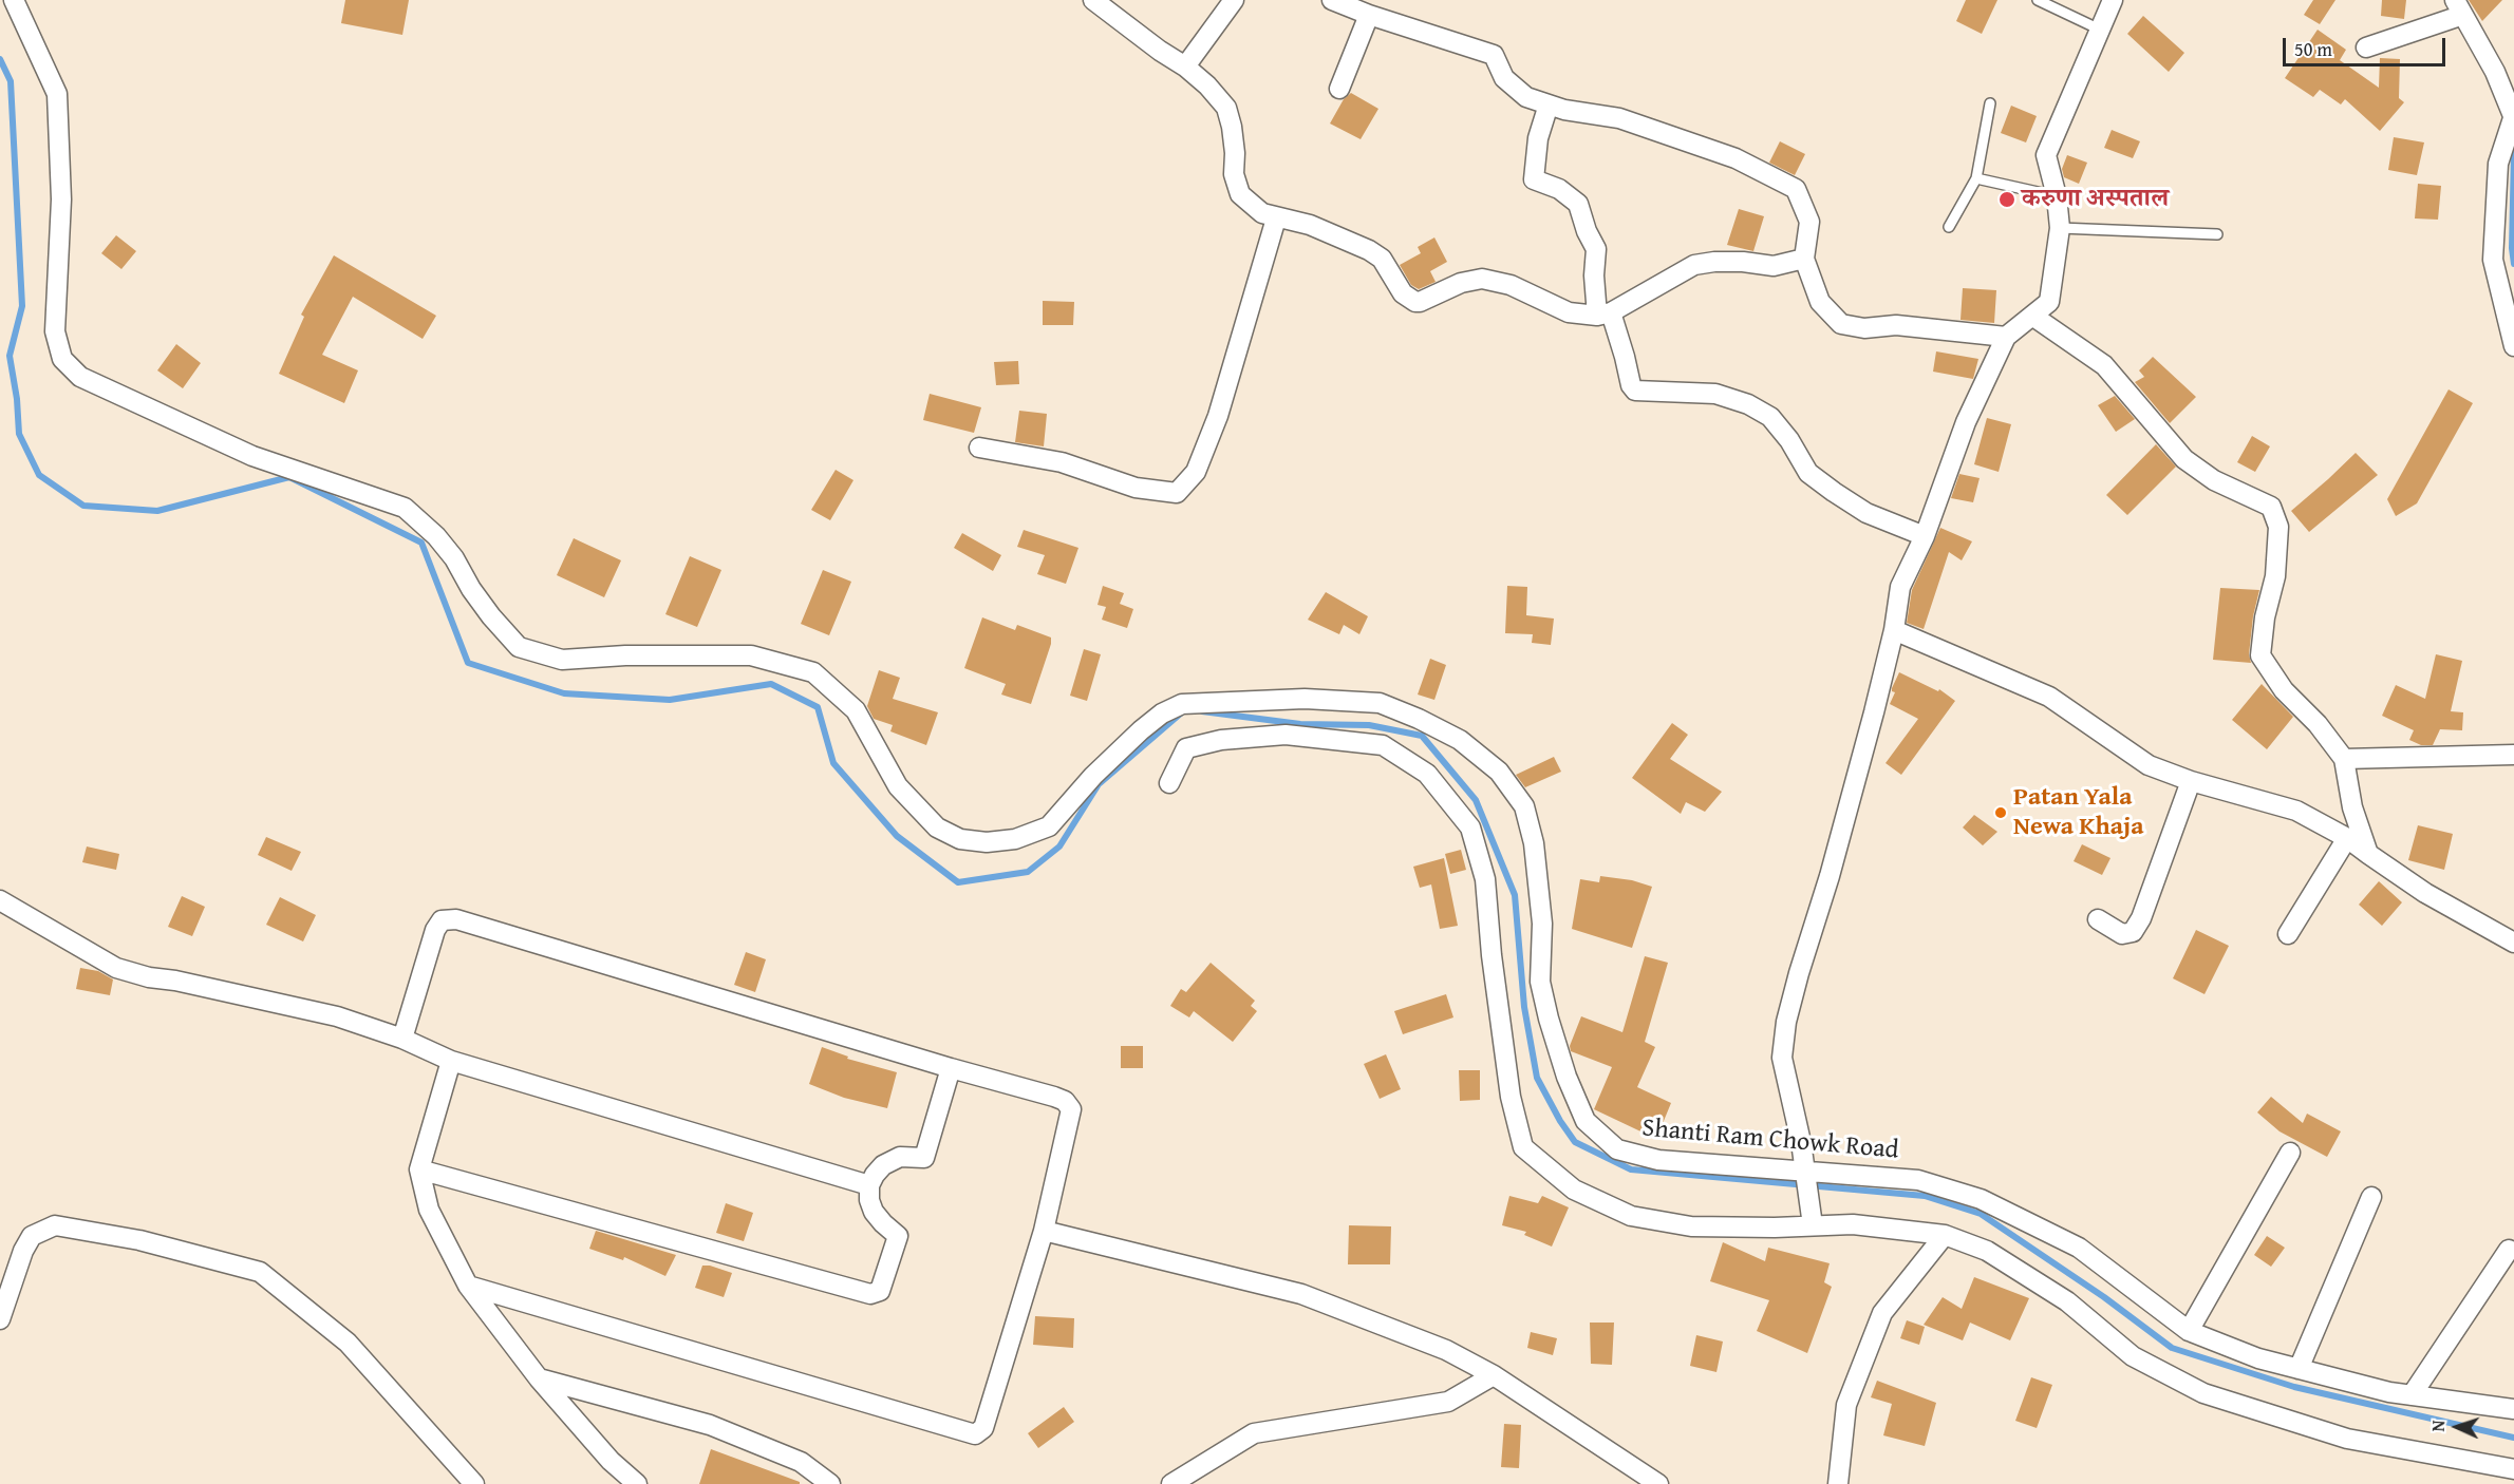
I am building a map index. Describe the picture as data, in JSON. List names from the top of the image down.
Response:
{
  "streets": {
    "street": ["Shanti Ram Chowk Road"]
  },
  "places": ["करुणा अस्पताल", "Patan Yala Newa Khaja"],
  "scale_bar": "50 m",
  "north": "left"
}
